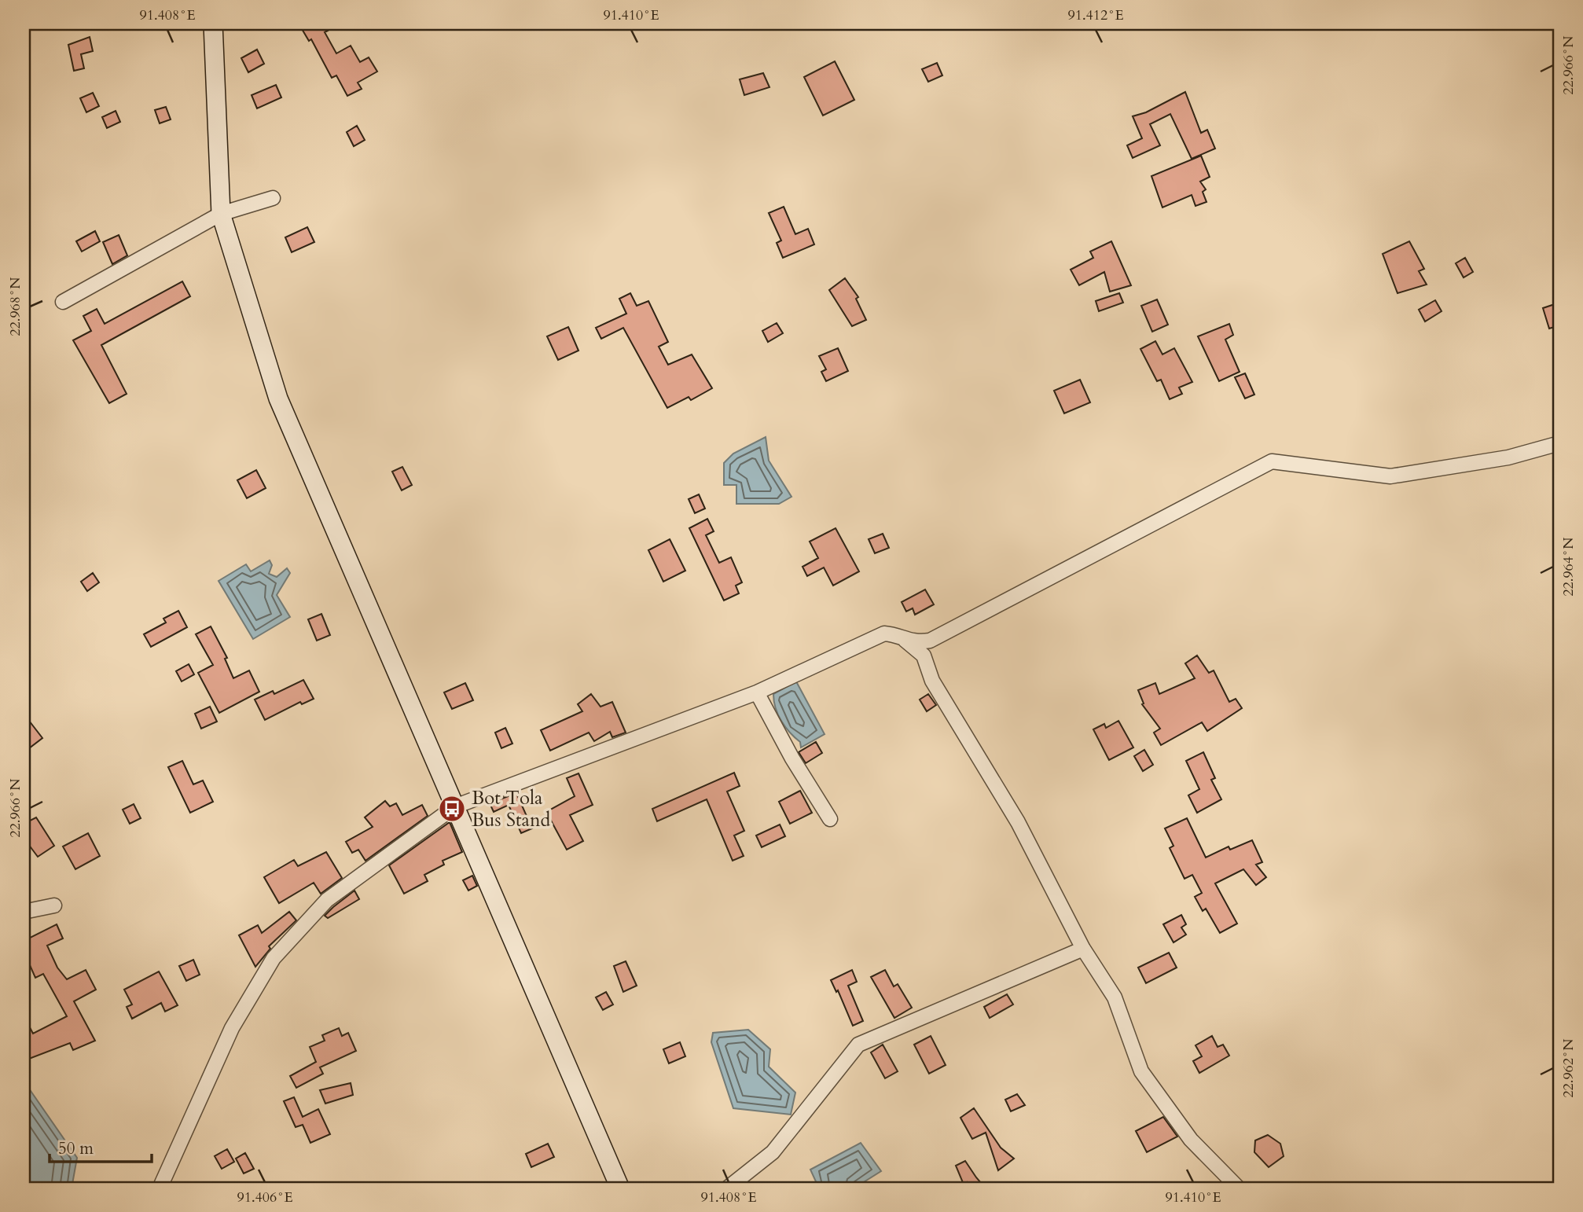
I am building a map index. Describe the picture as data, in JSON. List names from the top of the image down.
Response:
{
  "places": {
    "bus stop": ["Bot Tola Bus Stand"]
  },
  "scale_bar": "50 m",
  "coordinates": [
    "91.408°E",
    "91.410°E",
    "91.412°E",
    "22.966°N",
    "22.968°N",
    "22.964°N",
    "22.962°N",
    "91.406°E"
  ]
}
